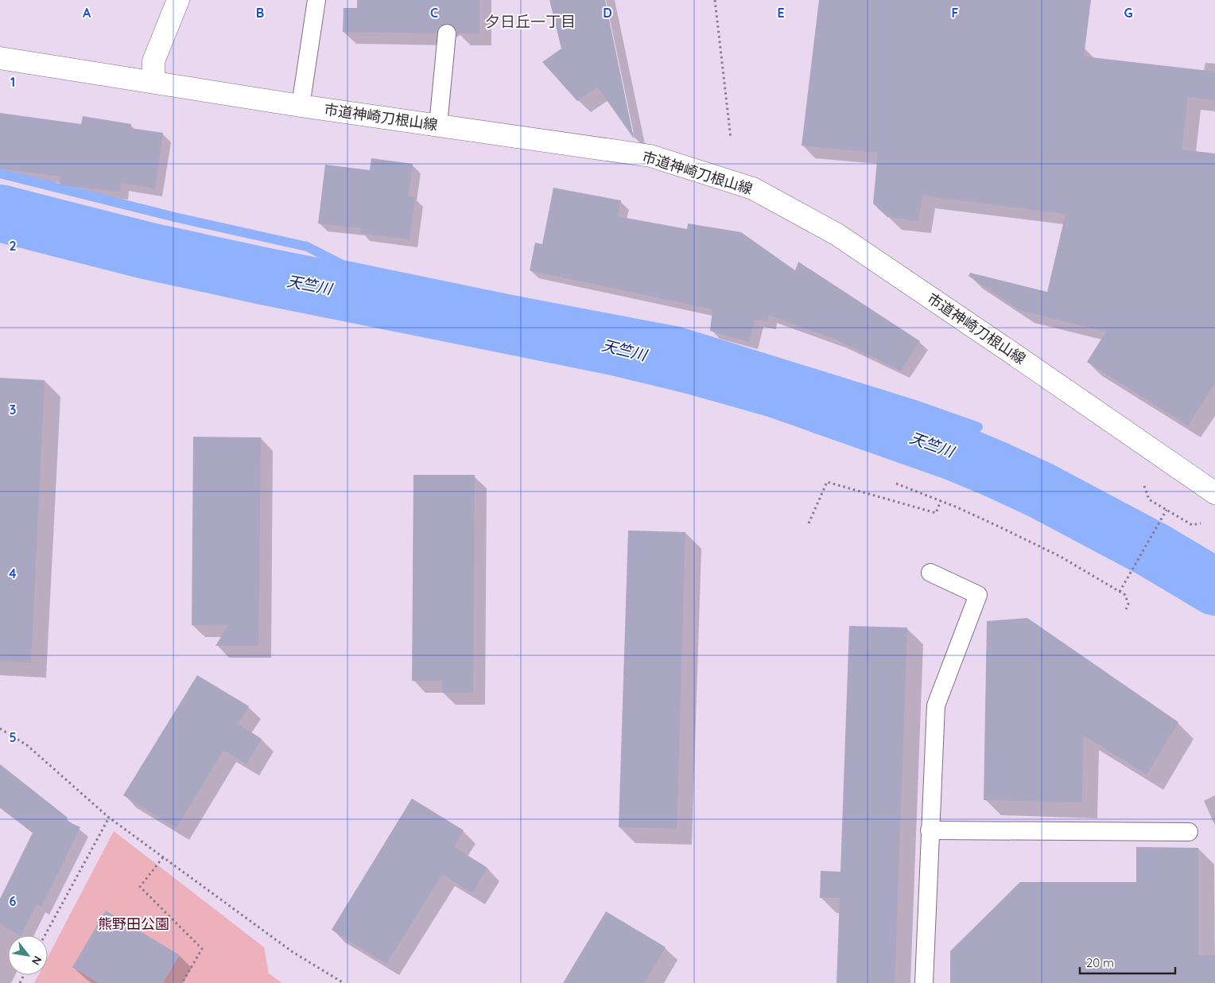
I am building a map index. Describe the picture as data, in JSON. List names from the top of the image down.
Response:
{
  "streets": {
    "street": ["市道神崎刀根山線"]
  },
  "districts": ["夕日丘一丁目"],
  "water": ["天竺川"],
  "parks": ["熊野田公園"],
  "scale_bar": "20 m",
  "north": "bottom right",
  "grid": {
    "columns": [
      "A",
      "B",
      "C",
      "D",
      "E",
      "F",
      "G"
    ],
    "rows": [
      "1",
      "2",
      "3",
      "4",
      "5",
      "6"
    ]
  }
}
